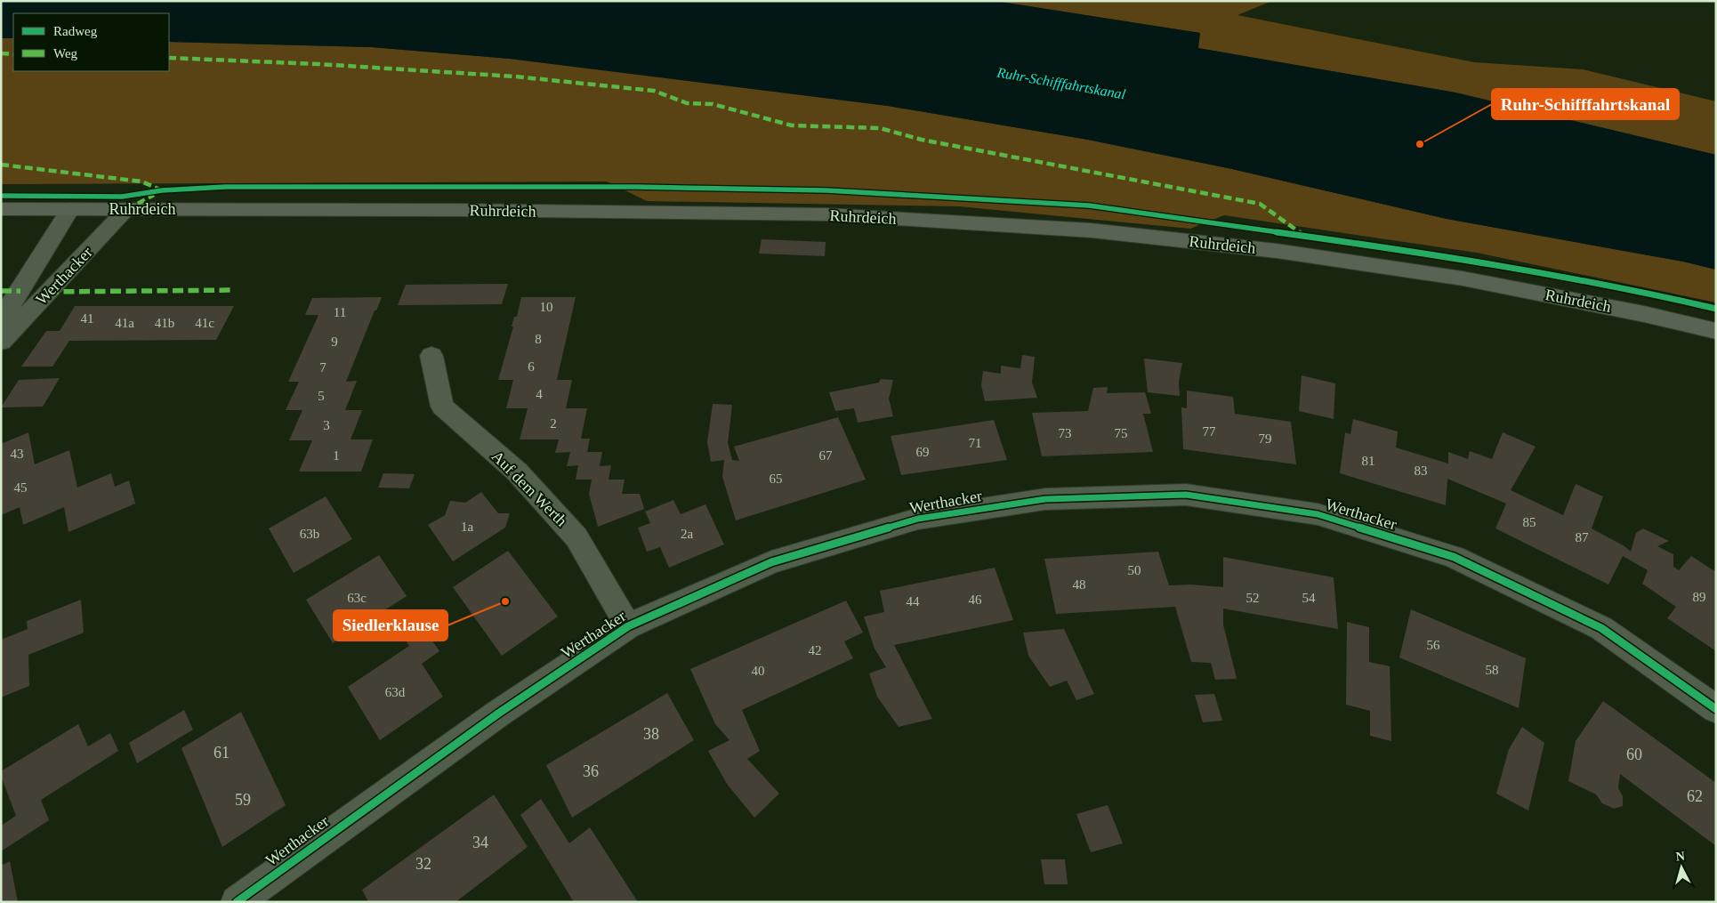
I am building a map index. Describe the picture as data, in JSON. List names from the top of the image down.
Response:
{
  "streets": {
    "main road": ["Ruhrdeich"],
    "street": ["Werthacker", "Auf dem Werth"]
  },
  "crossings": [
    ["Ruhrdeich", "Werthacker"],
    ["Werthacker", "Auf dem Werth"]
  ],
  "water": ["Ruhr-Schifffahrtskanal"],
  "places": ["Ruhr-Schifffahrtskanal", "Siedlerklause"],
  "house_numbers": [
    "10",
    "11",
    "41",
    "41a",
    "41b",
    "41c",
    "8",
    "9",
    "6",
    "7",
    "4",
    "5",
    "2",
    "3",
    "77",
    "73",
    "75",
    "79",
    "71",
    "69",
    "43",
    "1",
    "67",
    "81",
    "83",
    "65",
    "45",
    "85",
    "1a",
    "63b",
    "2a",
    "87",
    "50",
    "48",
    "89",
    "63c",
    "52",
    "54",
    "46",
    "44",
    "56",
    "42",
    "58",
    "40",
    "63d",
    "38",
    "61",
    "60",
    "36",
    "62",
    "59",
    "34",
    "32"
  ],
  "legend": ["Radweg", "Weg"],
  "north": "top"
}
